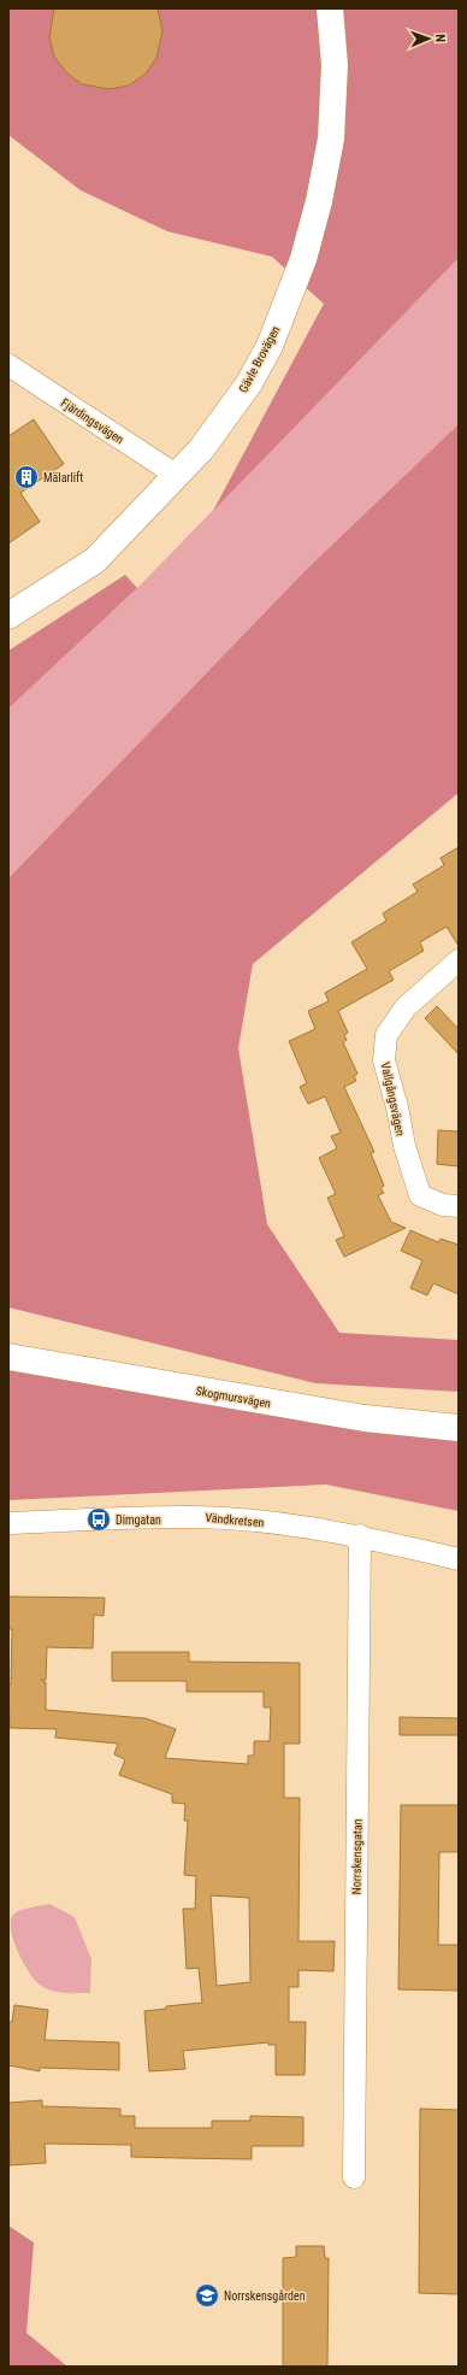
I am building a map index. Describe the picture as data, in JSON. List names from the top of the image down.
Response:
{
  "streets": {
    "street": [
      "Gävle Brovägen",
      "Fjärdingsvägen",
      "Vallgångsvägen",
      "Skogmursvägen",
      "Vändkretsen",
      "Norrskensgatan"
    ]
  },
  "crossings": [
    ["Gävle Brovägen", "Fjärdingsvägen"],
    ["Vändkretsen", "Norrskensgatan"]
  ],
  "places": {
    "building": ["Mälarlift"],
    "bus stop": ["Dimgatan"],
    "school or university": ["Norrskensgården"]
  },
  "north": "right"
}
